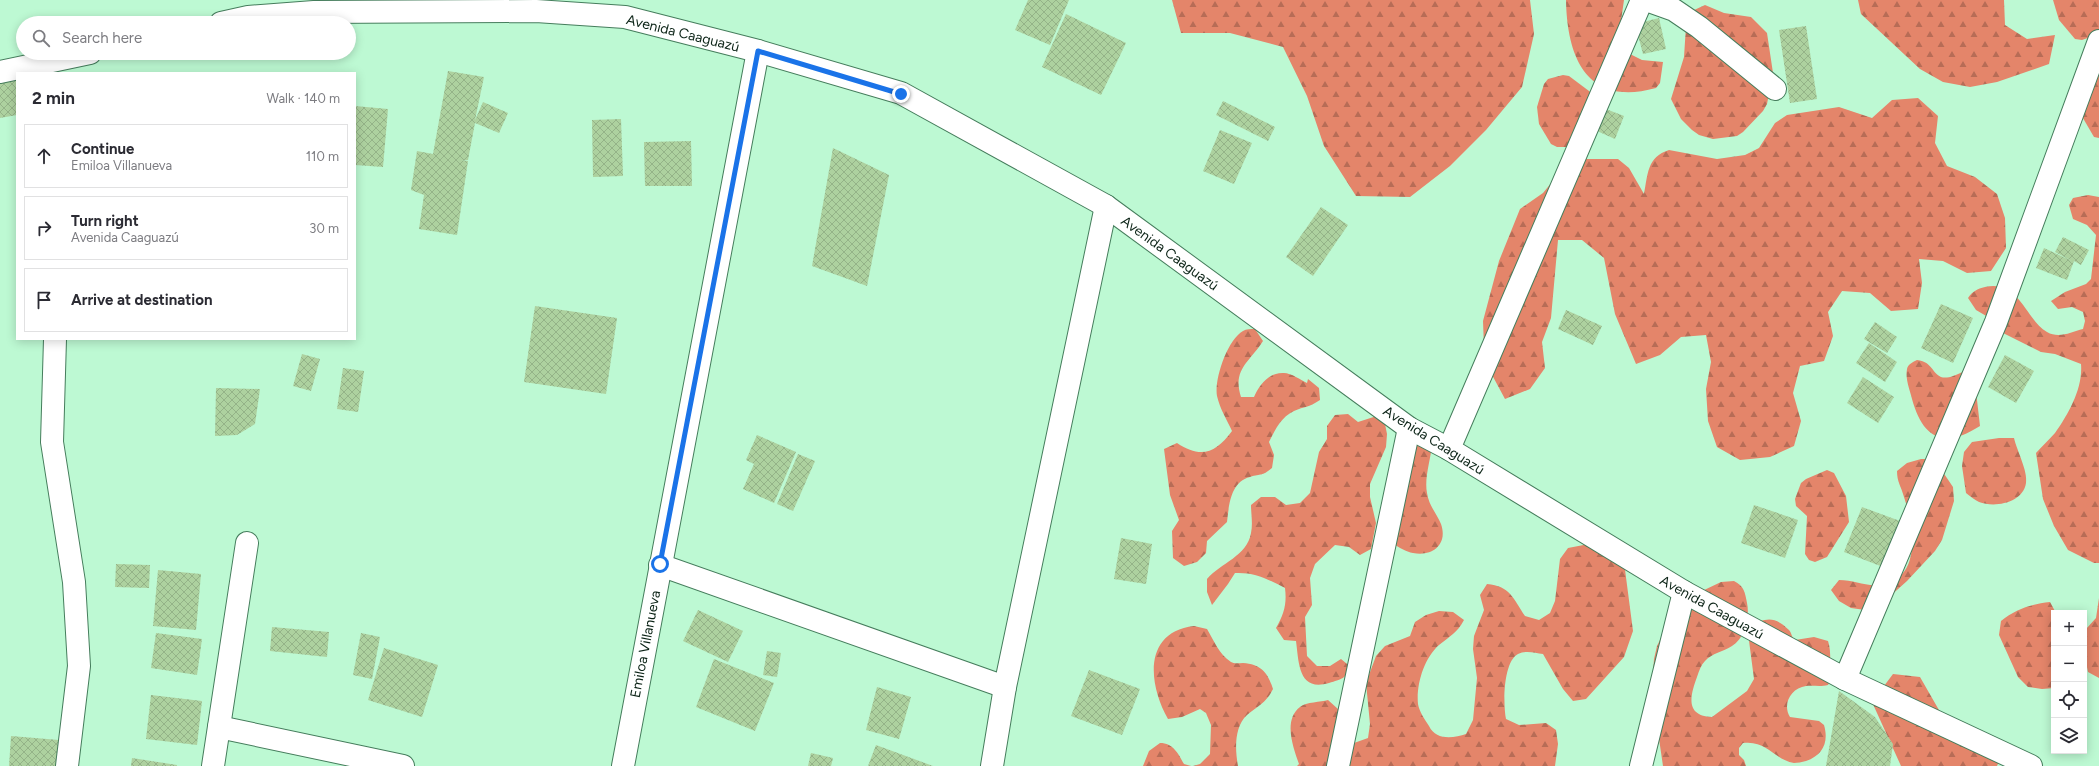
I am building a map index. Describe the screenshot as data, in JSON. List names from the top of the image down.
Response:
{
  "streets": {
    "street": ["Avenida Caaguazú", "Emiloa Villanueva"]
  },
  "crossings": [
    ["Avenida Caaguazú", "Emiloa Villanueva"]
  ],
  "page": {
    "search": "Search here",
    "heading": ["2 min", "Walk · 140 m"],
    "list": [
      ["Continue", "Emiloa Villanueva", "110 m"],
      ["Turn right", "Avenida Caaguazú", "30 m"],
      "Arrive at destination"
    ],
    "map_buttons": ["+", "−"]
  }
}
